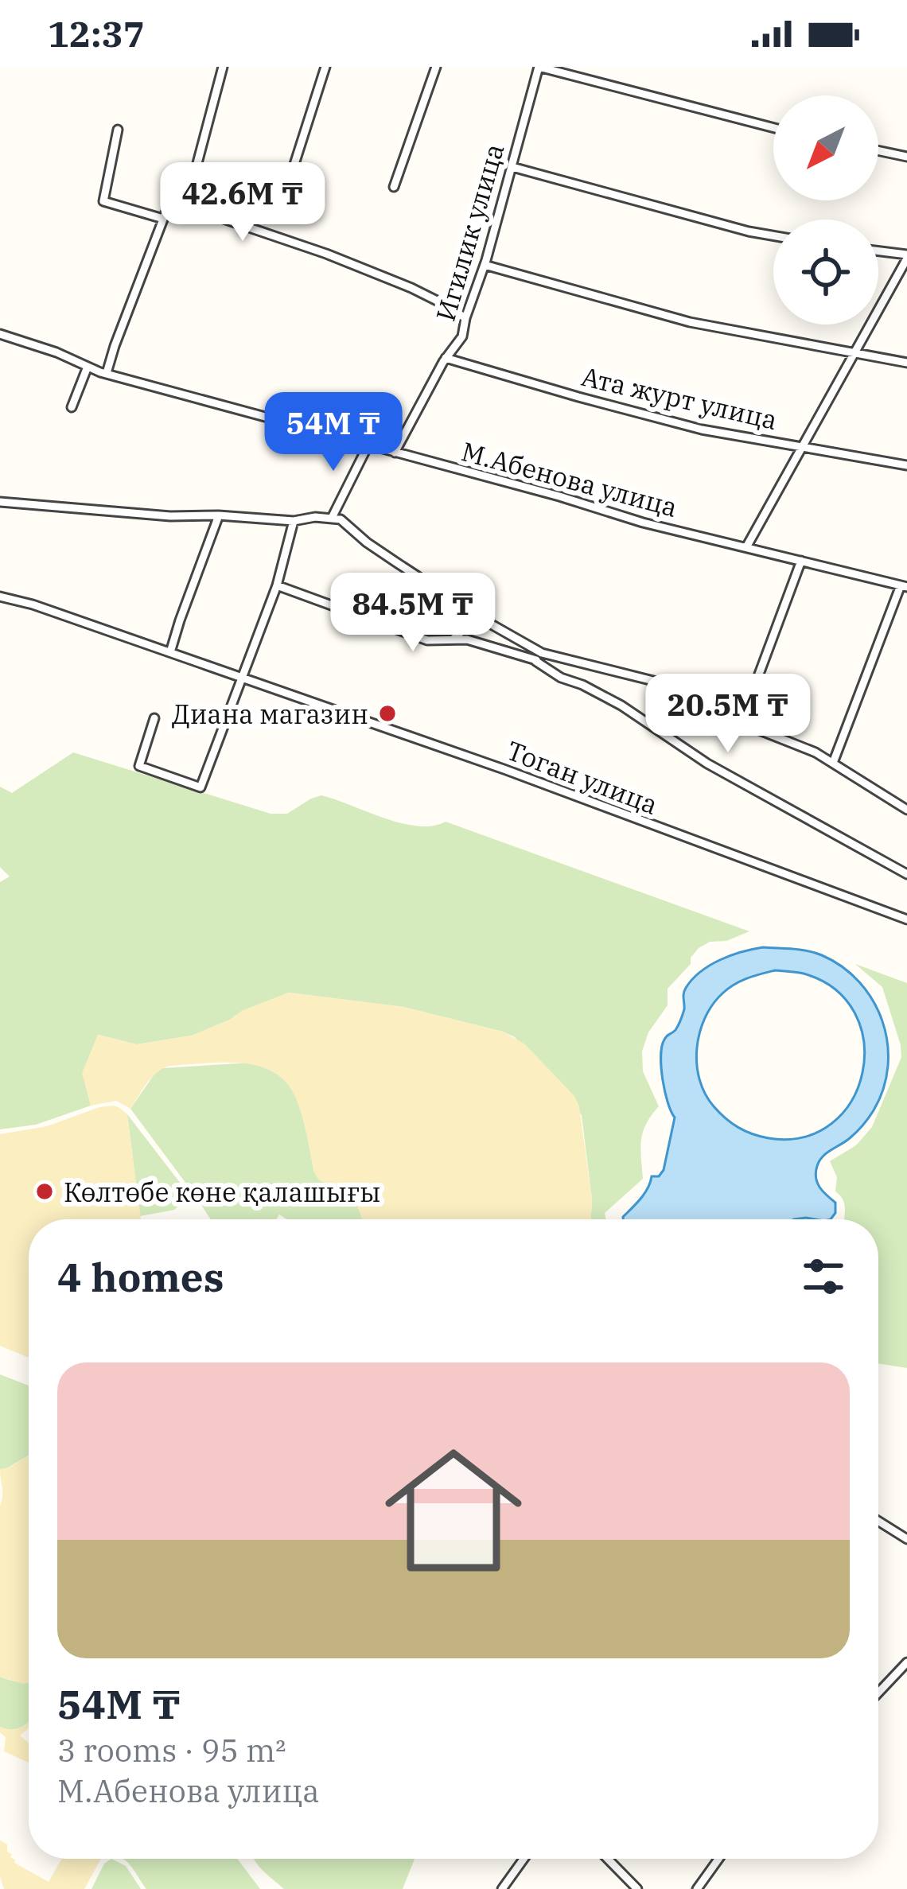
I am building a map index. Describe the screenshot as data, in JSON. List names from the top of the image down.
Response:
{
  "streets": {
    "street": [
      "Игилик улица",
      "Ата журт улица",
      "М.Абенова улица",
      "Тоган улица"
    ]
  },
  "crossings": [
    ["Игилик улица", "Ата журт улица"],
    ["Игилик улица", "М.Абенова улица"]
  ],
  "places": ["Диана магазин", "Көлтөбе көне қалашығы"],
  "north": "bottom left",
  "page": {
    "status": "12:37",
    "price": [
      "42.6M ₸",
      "54M ₸",
      "84.5M ₸",
      "20.5M ₸"
    ],
    "heading": "4 homes",
    "list": [
      {
        "name": "54M ₸",
        "note": "3 rooms · 95 m² · М.Абенова улица"
      }
    ]
  }
}
